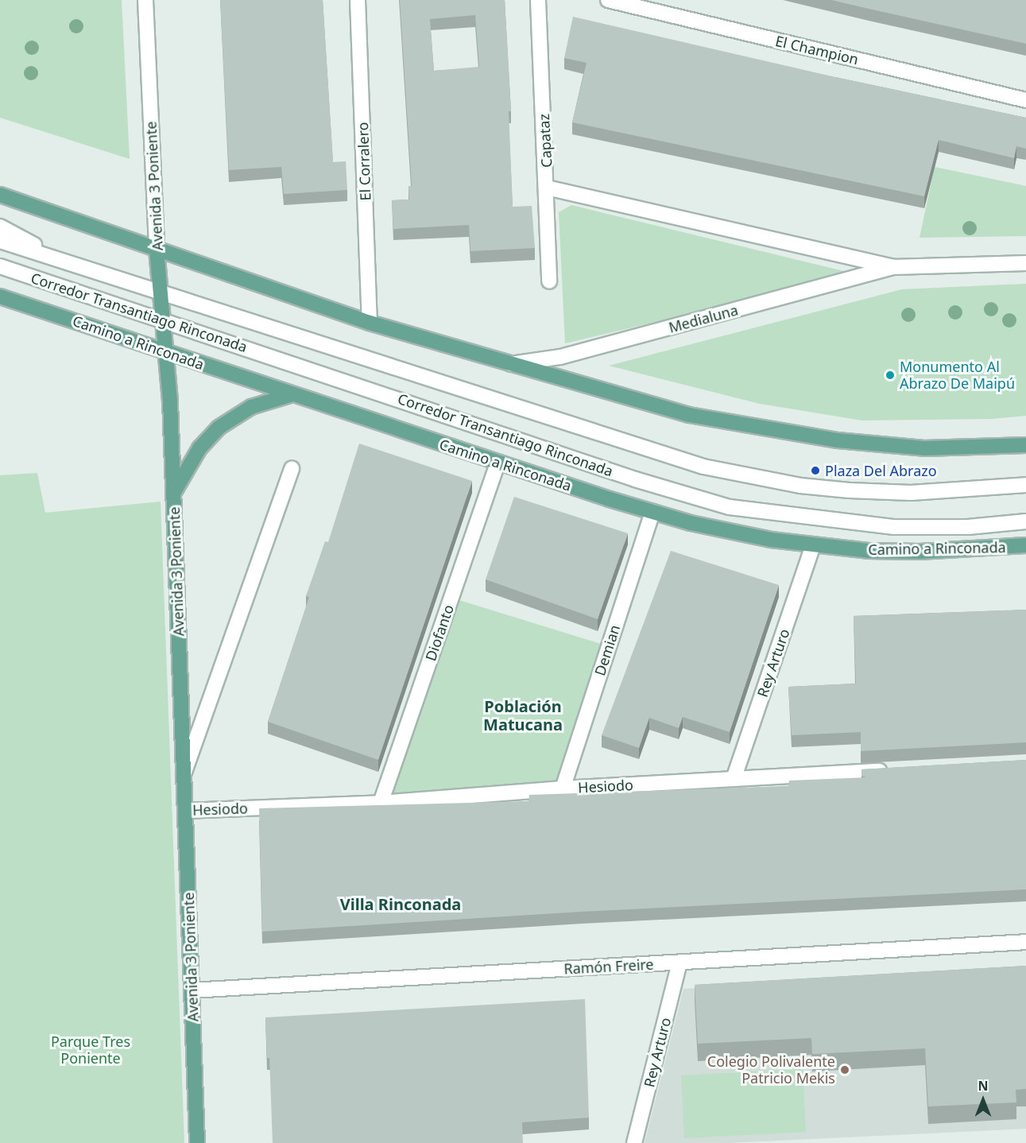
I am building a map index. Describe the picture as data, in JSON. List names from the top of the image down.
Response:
{
  "streets": {
    "main road": ["Avenida 3 Poniente", "Camino a Rinconada"],
    "street": [
      "El Champion",
      "Capataz",
      "El Corralero",
      "Corredor Transantiago Rinconada",
      "Medialuna",
      "Diofanto",
      "Demian",
      "Rey Arturo",
      "Hesiodo",
      "Ramón Freire"
    ]
  },
  "crossings": [
    ["Capataz", "Medialuna"],
    ["Avenida 3 Poniente", "Corredor Transantiago Rinconada"],
    ["Avenida 3 Poniente", "Camino a Rinconada"],
    ["Avenida 3 Poniente", "Hesiodo"],
    ["Avenida 3 Poniente", "Ramón Freire"],
    ["Corredor Transantiago Rinconada", "Camino a Rinconada"],
    ["Camino a Rinconada", "Diofanto"],
    ["Camino a Rinconada", "Demian"],
    ["Camino a Rinconada", "Rey Arturo"],
    ["Diofanto", "Hesiodo"],
    ["Demian", "Hesiodo"],
    ["Rey Arturo", "Hesiodo"],
    ["Rey Arturo", "Ramón Freire"]
  ],
  "districts": ["Población Matucana", "Villa Rinconada"],
  "parks": ["Parque Tres Poniente"],
  "places": ["Monumento Al Abrazo De Maipú", "Plaza Del Abrazo", "Colegio Polivalente Patricio Mekis"],
  "north": "top"
}
